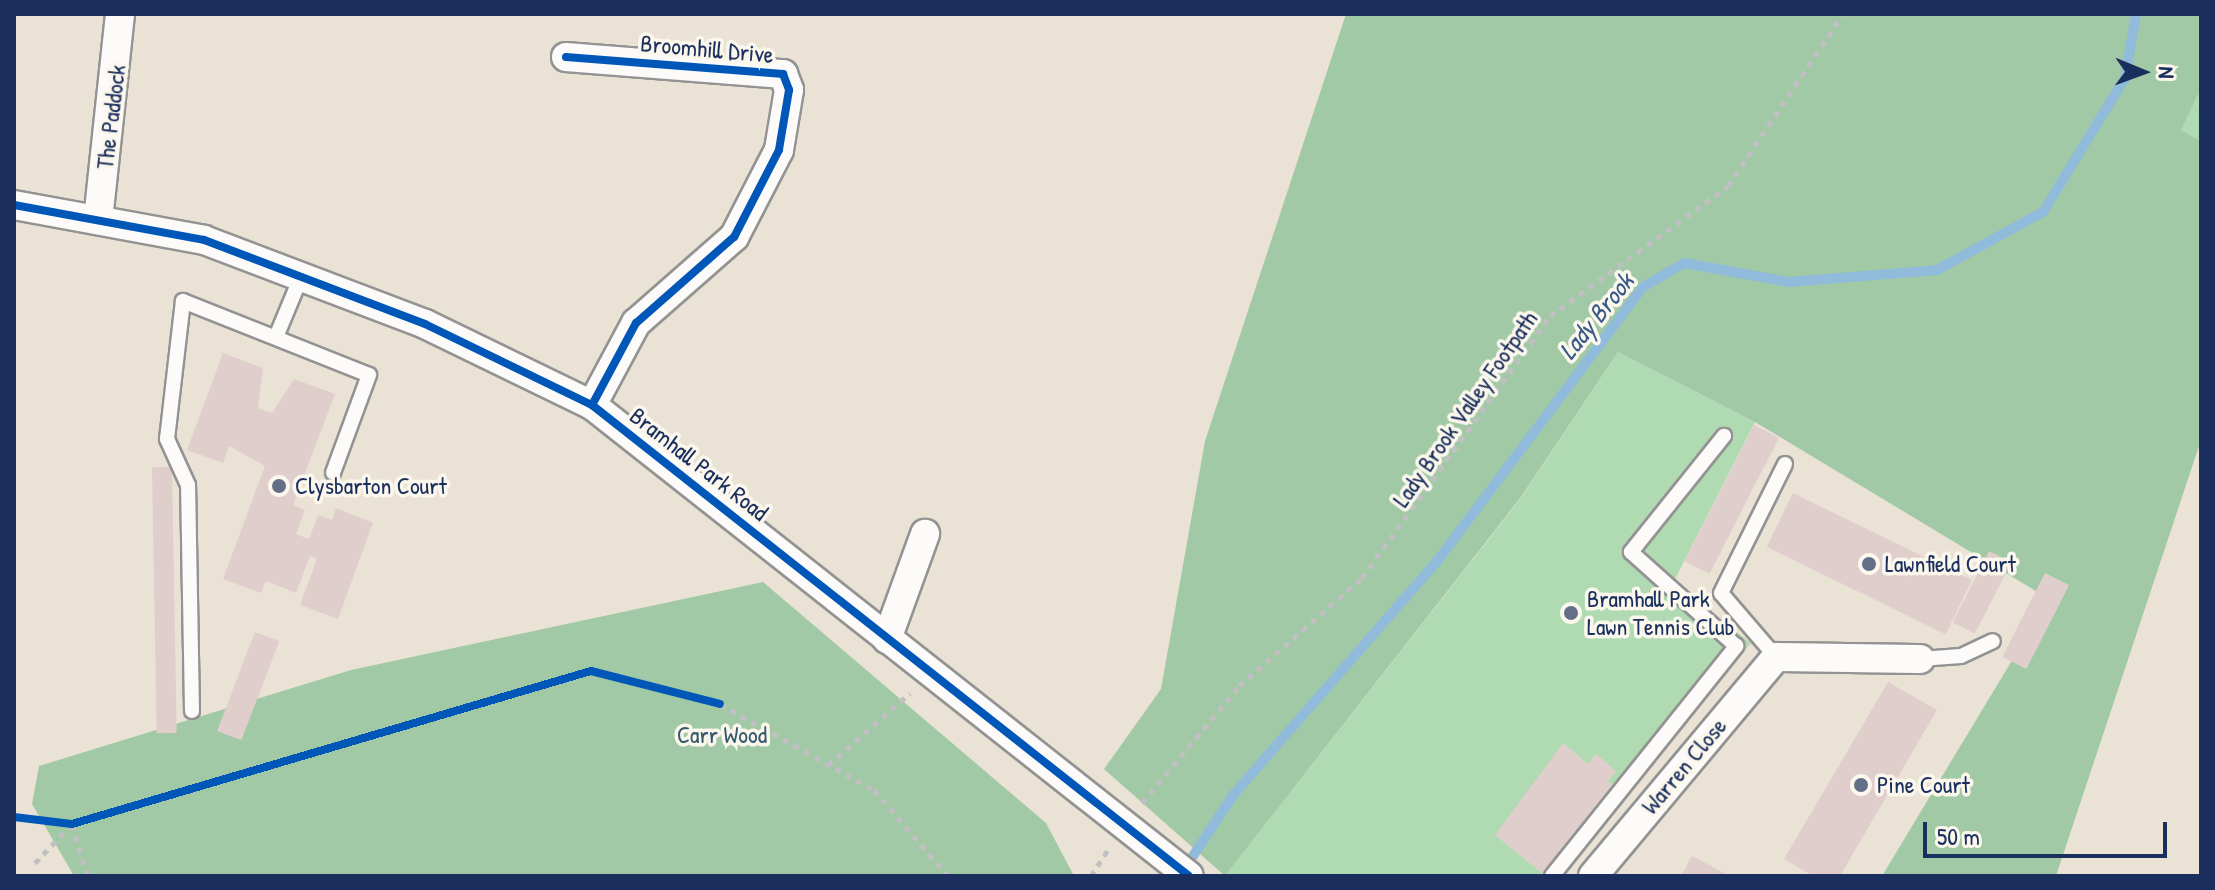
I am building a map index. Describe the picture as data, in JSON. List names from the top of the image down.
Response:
{
  "streets": {
    "street": [
      "Broomhill Drive",
      "The Paddock",
      "Bramhall Park Road",
      "Warren Close"
    ],
    "path": ["Lady Brook Valley Footpath"]
  },
  "crossings": [
    ["Broomhill Drive", "Bramhall Park Road"],
    ["The Paddock", "Bramhall Park Road"]
  ],
  "water": ["Lady Brook"],
  "parks": ["Carr Wood"],
  "places": [
    "Clysbarton Court",
    "Lawnfield Court",
    "Bramhall Park Lawn Tennis Club",
    "Pine Court"
  ],
  "scale_bar": "50 m",
  "north": "right"
}
